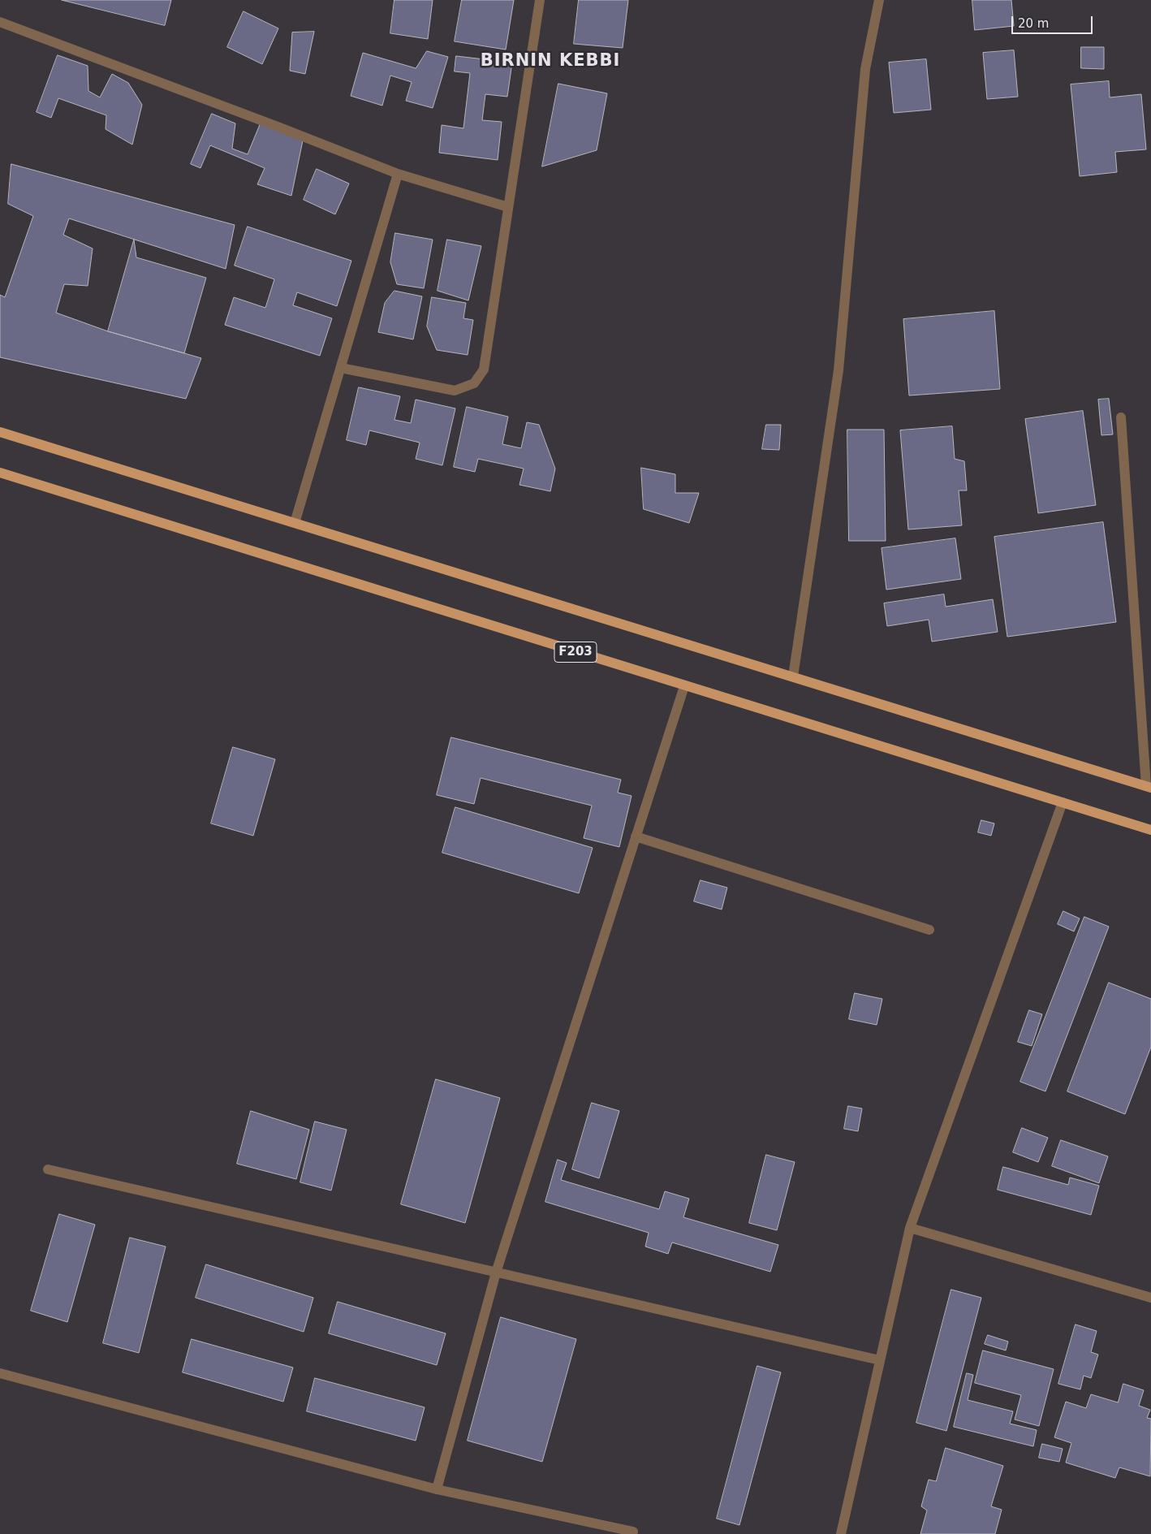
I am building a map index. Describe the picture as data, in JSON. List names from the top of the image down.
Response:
{
  "streets": {
    "main road": ["F203"]
  },
  "districts": ["BIRNIN KEBBI"],
  "scale_bar": "20 m"
}
